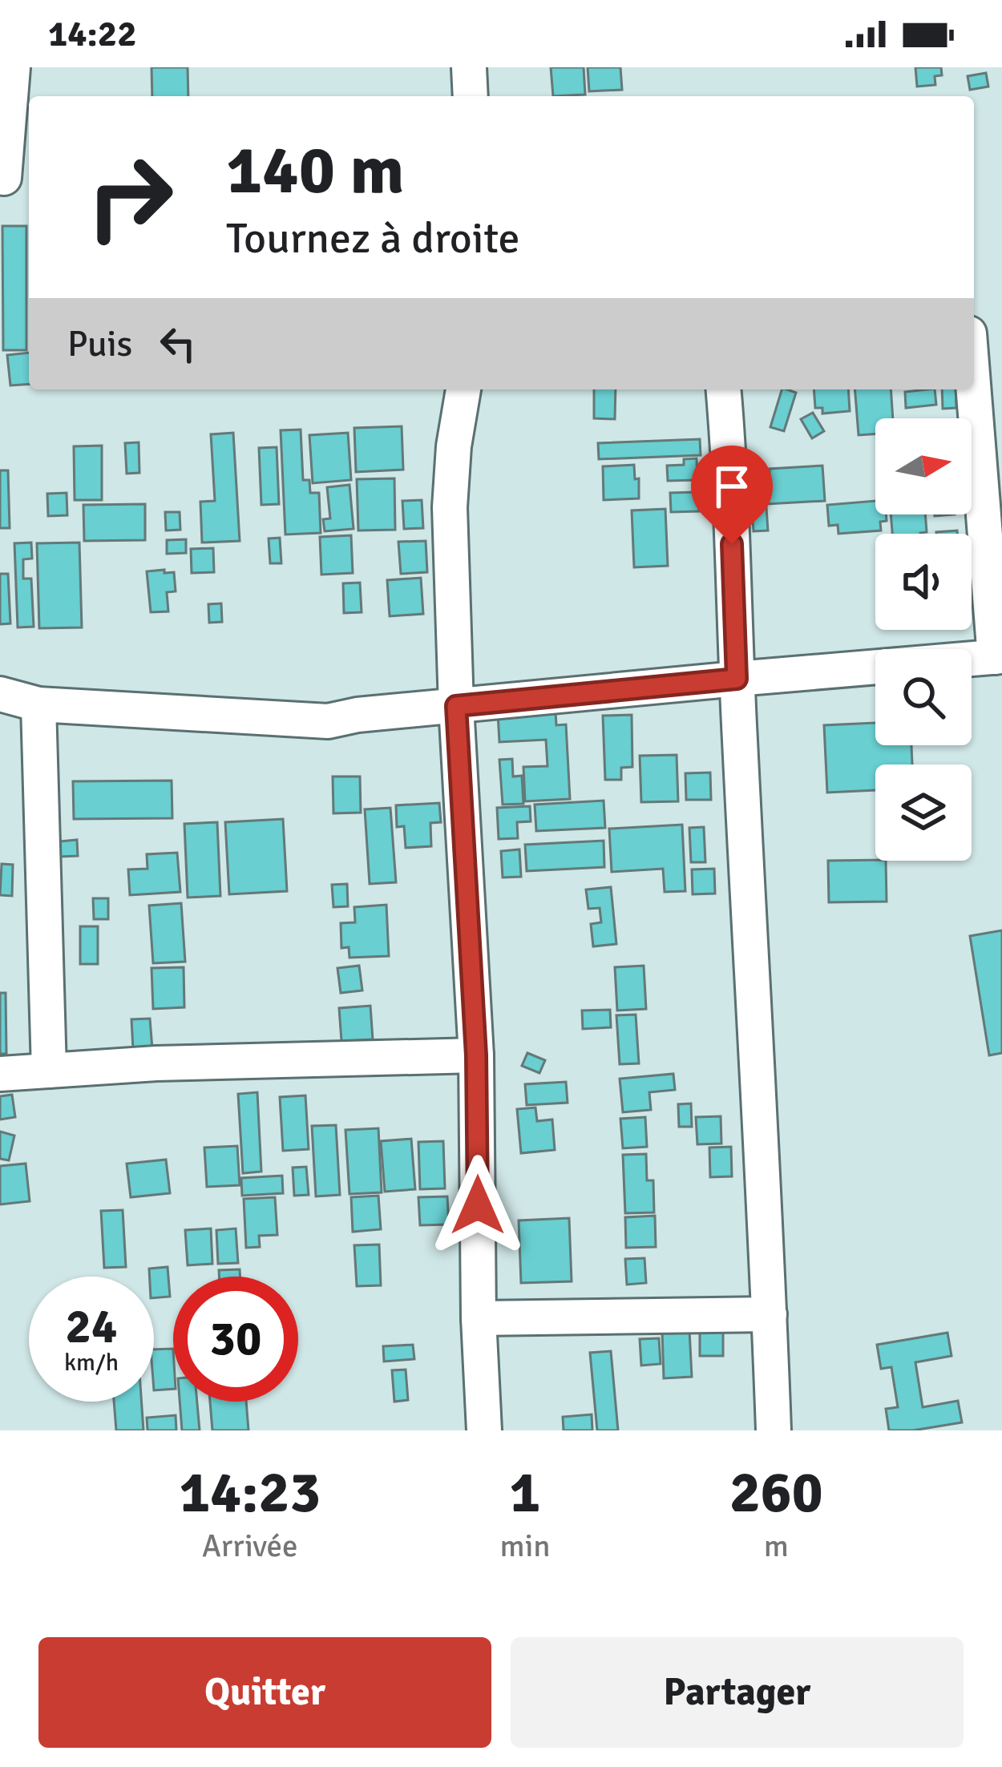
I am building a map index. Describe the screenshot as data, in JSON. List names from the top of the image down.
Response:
{
  "north": "right",
  "page": {
    "status": "14:22",
    "turn": ["140 m", "Tournez à droite"],
    "then": "Puis",
    "speed": "24 km/h",
    "limit": "30",
    "eta": [
      "14:23",
      "Arrivée",
      "1",
      "min",
      "260",
      "m"
    ],
    "buttons": ["Quitter", "Partager"]
  }
}
